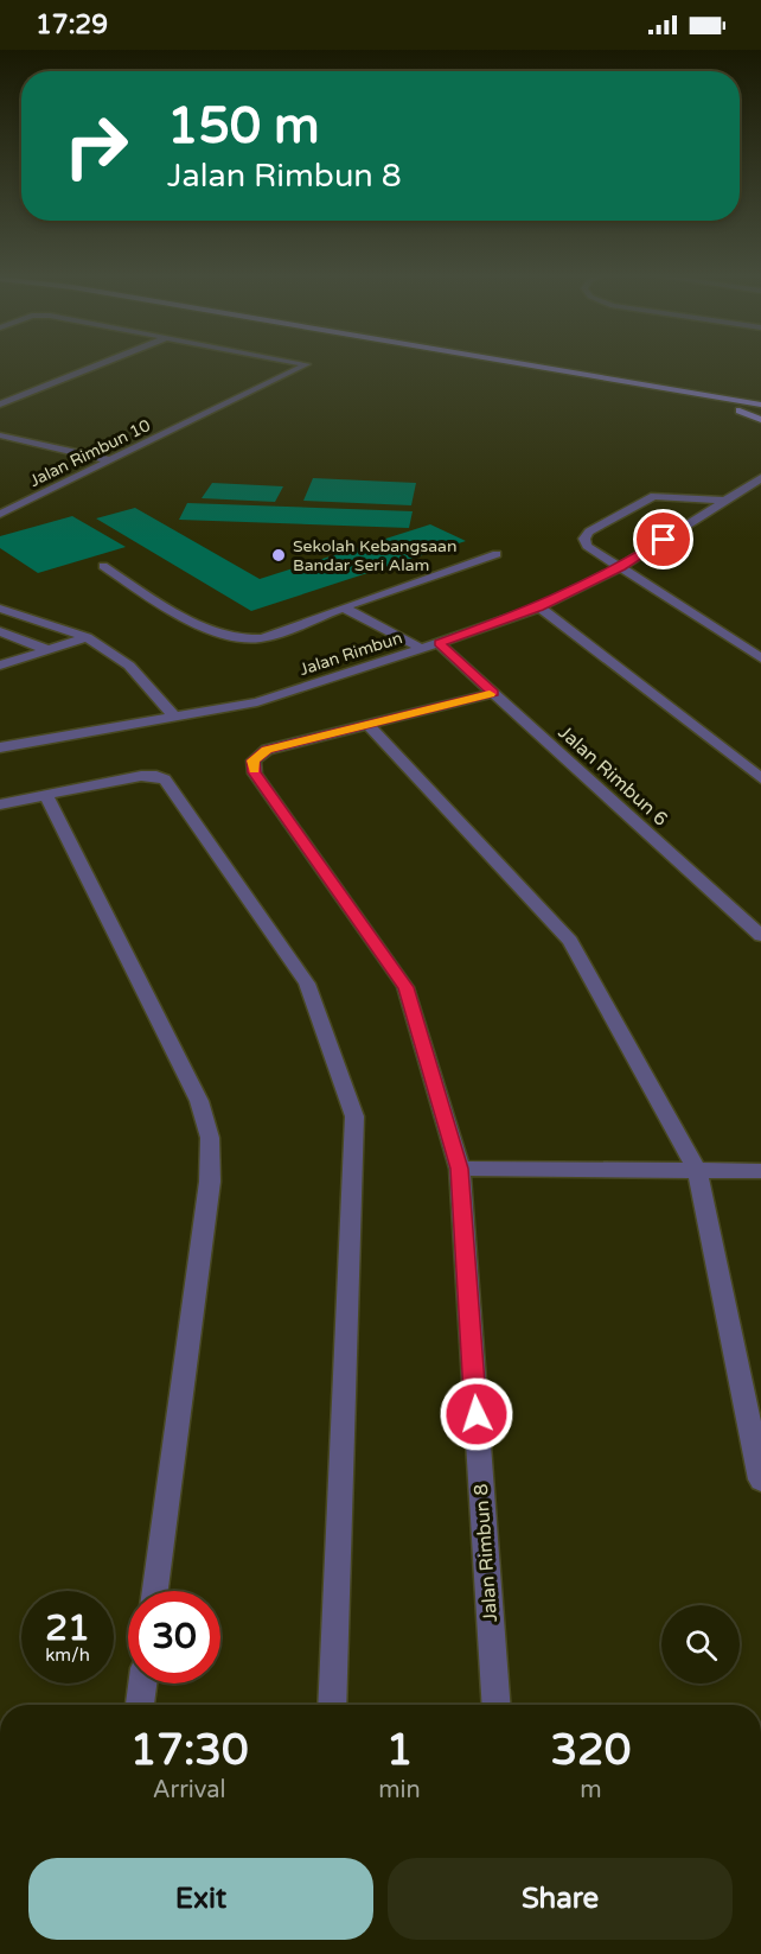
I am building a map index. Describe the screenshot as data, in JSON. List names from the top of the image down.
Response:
{
  "streets": {
    "street": [
      "Jalan Rimbun 10",
      "Jalan Rimbun",
      "Jalan Rimbun 6",
      "Jalan Rimbun 8"
    ]
  },
  "crossings": [
    ["Jalan Rimbun", "Jalan Rimbun 6"],
    ["Jalan Rimbun 6", "Jalan Rimbun 8"]
  ],
  "places": ["Sekolah Kebangsaan Bandar Seri Alam"],
  "page": {
    "status": "17:29",
    "turn": ["150 m", "Jalan Rimbun 8"],
    "speed": "21 km/h",
    "limit": "30",
    "eta": [
      "17:30",
      "Arrival",
      "1",
      "min",
      "320",
      "m"
    ],
    "buttons": ["Exit", "Share"]
  }
}
